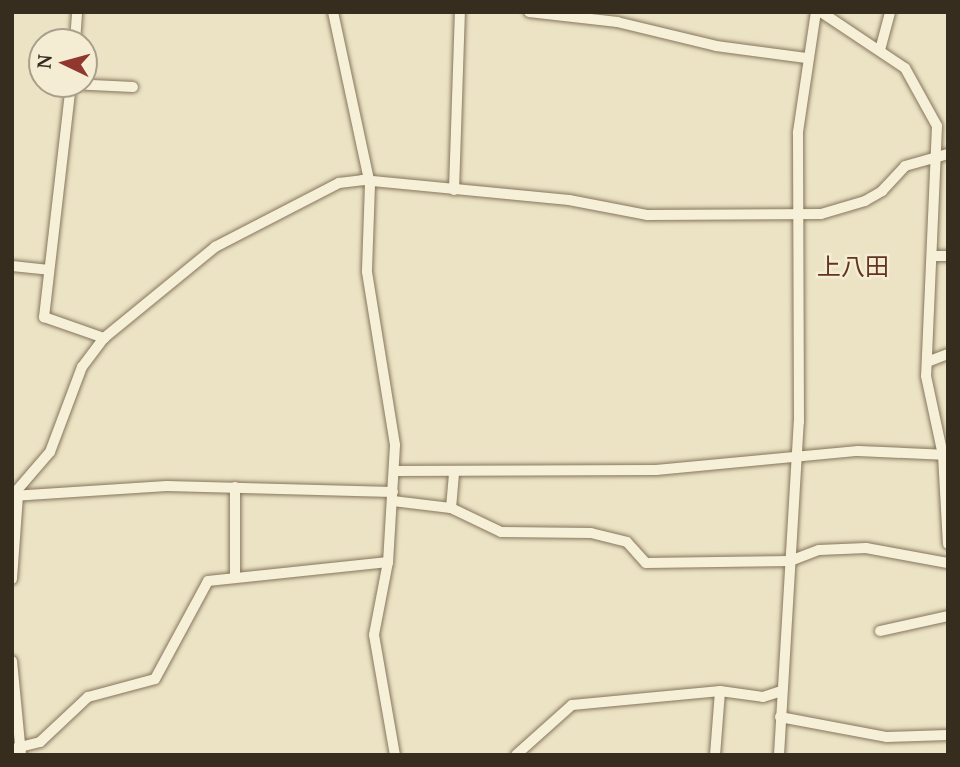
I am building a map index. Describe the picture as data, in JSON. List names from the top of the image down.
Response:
{
  "districts": ["上八田"],
  "north": "left"
}
